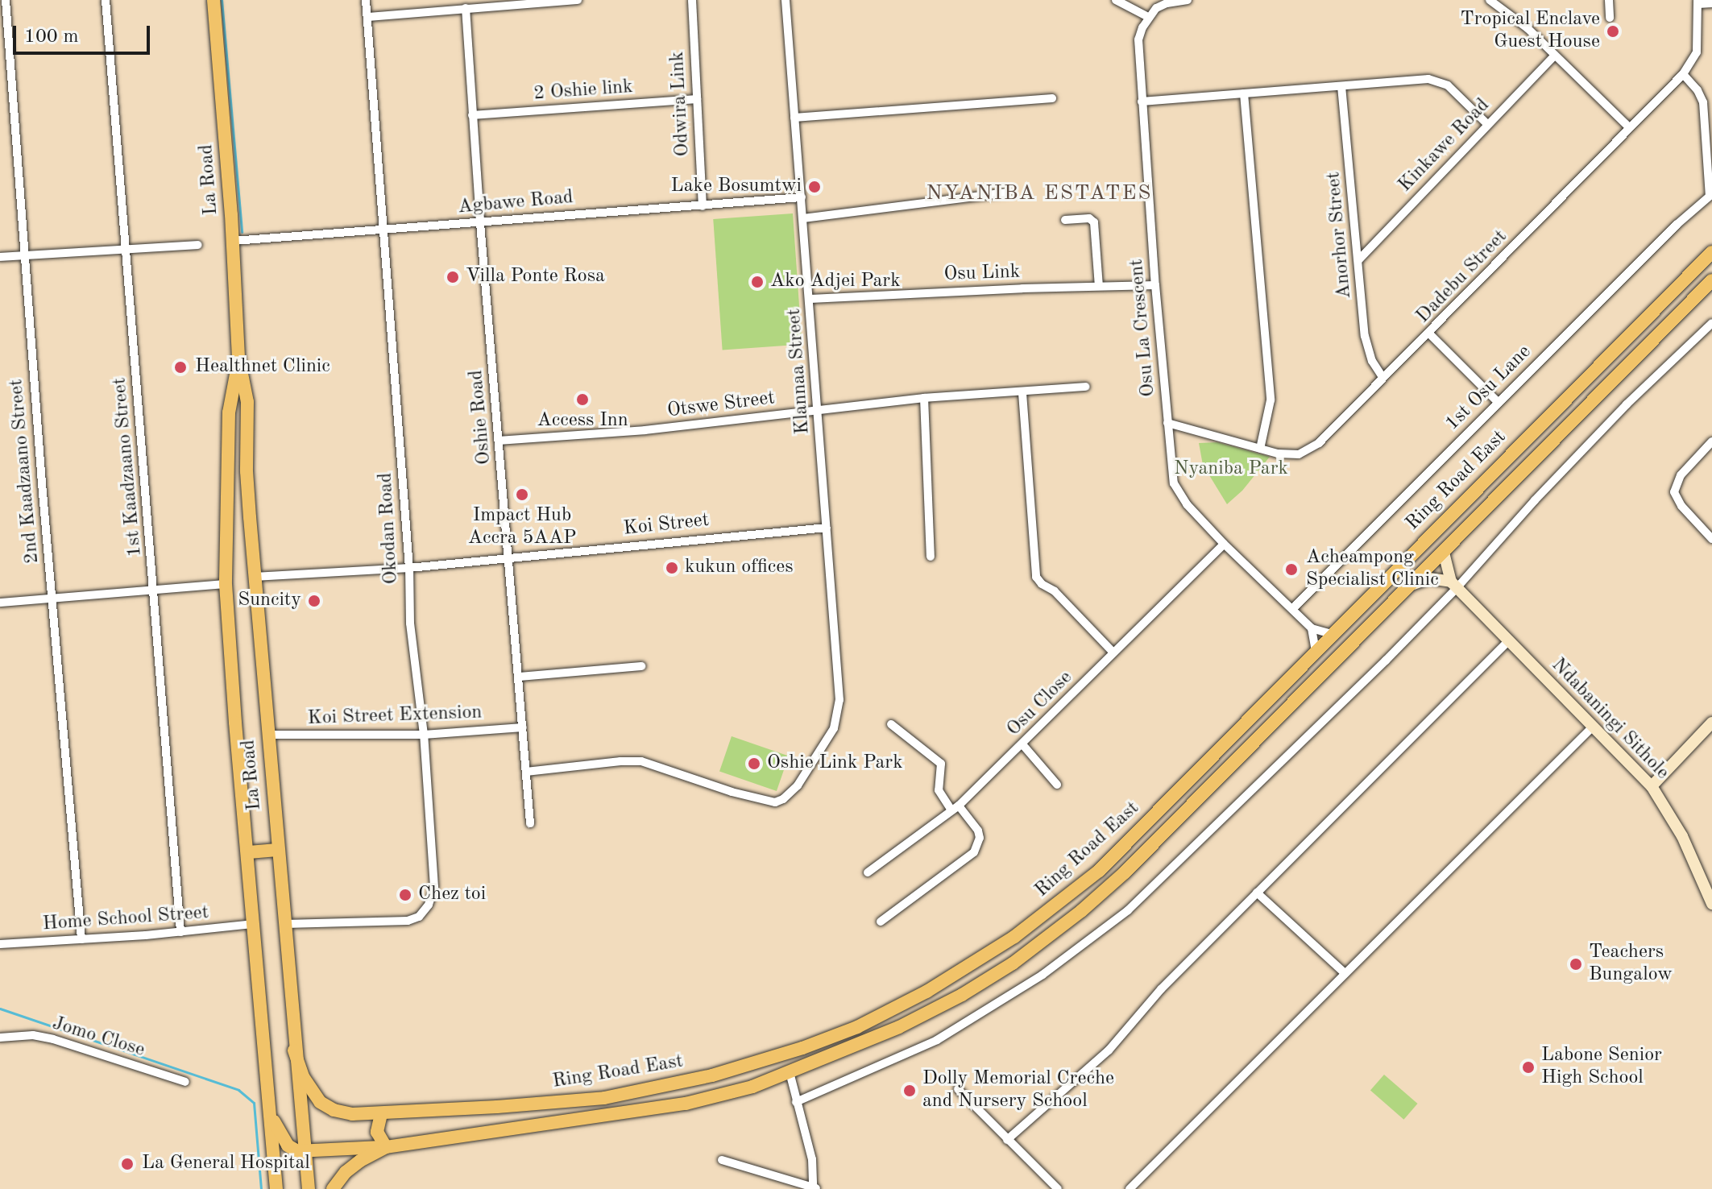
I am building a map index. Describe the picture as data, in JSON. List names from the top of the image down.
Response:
{
  "streets": {
    "main road": ["La Road", "Ring Road East"],
    "street": [
      "2 Oshie link",
      "Odwira Link",
      "Kinkawe Road",
      "Agbawe Road",
      "Anorhor Street",
      "Osu Link",
      "Dadebu Street",
      "Osu La Crescent",
      "Klannaa Street",
      "1st Osu Lane",
      "Otswe Street",
      "Oshie Road",
      "1st Kaadzaano Street",
      "2nd Kaadzaano Street",
      "Koi Street",
      "Okodan Road",
      "Osu Close",
      "Koi Street Extension",
      "Ndabaningi Sithole",
      "Home School Street",
      "Jomo Close"
    ]
  },
  "crossings": [
    ["2 Oshie link", "Odwira Link"],
    ["2 Oshie link", "Oshie Road"],
    ["Odwira Link", "Agbawe Road"],
    ["Kinkawe Road", "Anorhor Street"],
    ["La Road", "Agbawe Road"],
    ["La Road", "Ring Road East"],
    ["La Road", "Koi Street"],
    ["La Road", "Okodan Road"],
    ["La Road", "Koi Street Extension"],
    ["La Road", "Home School Street"],
    ["Agbawe Road", "Klannaa Street"],
    ["Agbawe Road", "Oshie Road"],
    ["Agbawe Road", "Okodan Road"],
    ["Anorhor Street", "Dadebu Street"],
    ["Osu Link", "Osu La Crescent"],
    ["Osu Link", "Klannaa Street"],
    ["Dadebu Street", "Osu La Crescent"],
    ["Osu La Crescent", "1st Osu Lane"],
    ["Osu La Crescent", "Ring Road East"],
    ["Osu La Crescent", "Osu Close"],
    ["Klannaa Street", "Otswe Street"],
    ["Klannaa Street", "Oshie Road"],
    ["Klannaa Street", "Koi Street"],
    ["Otswe Street", "Oshie Road"],
    ["Oshie Road", "Koi Street"],
    ["Oshie Road", "Koi Street Extension"],
    ["1st Kaadzaano Street", "Home School Street"],
    ["2nd Kaadzaano Street", "Home School Street"],
    ["Koi Street", "Okodan Road"],
    ["Okodan Road", "Koi Street Extension"]
  ],
  "districts": ["NYANIBA ESTATES"],
  "parks": ["Nyaniba Park"],
  "places": [
    "Tropical Enclave Guest House",
    "Lake Bosumtwi",
    "Villa Ponte Rosa",
    "Ako Adjei Park",
    "Healthnet Clinic",
    "Access Inn",
    "Impact Hub Accra 5AAP",
    "kukun offices",
    "Acheampong Specialist Clinic",
    "Suncity",
    "Oshie Link Park",
    "Chez toi",
    "Teachers Bungalow",
    "Labone Senior High School",
    "Dolly Memorial Creche and Nursery School",
    "La General Hospital"
  ],
  "scale_bar": "100 m"
}
